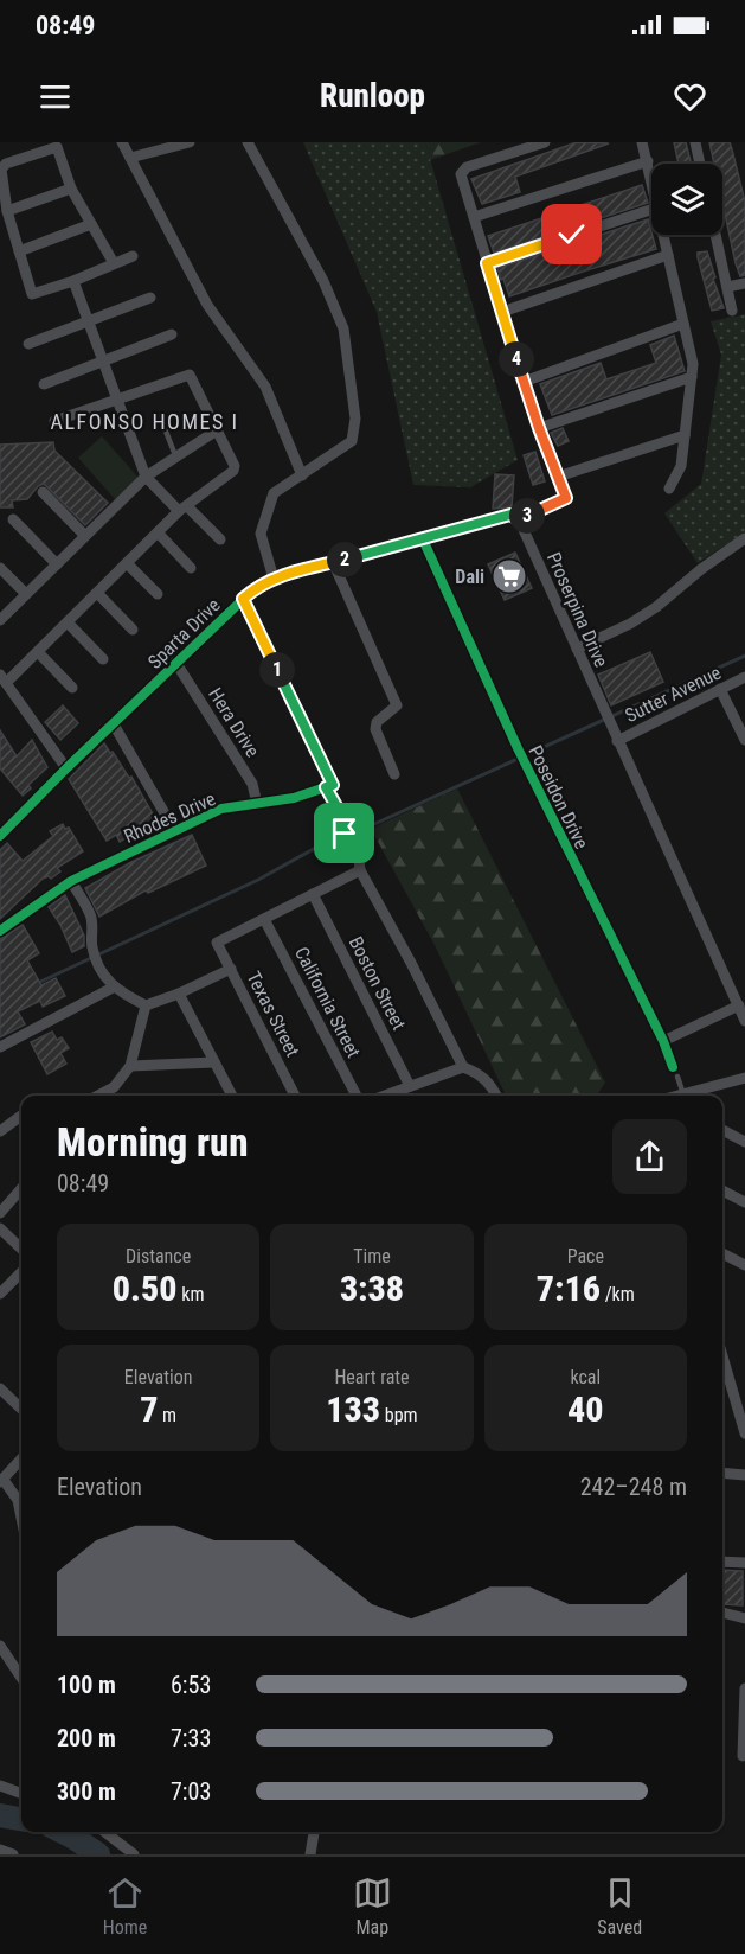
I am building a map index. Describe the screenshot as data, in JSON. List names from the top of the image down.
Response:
{
  "streets": {
    "street": [
      "Proserpina Drive",
      "Sparta Drive",
      "Sutter Avenue",
      "Hera Drive",
      "Poseidon Drive",
      "Rhodes Drive",
      "Boston Street",
      "California Street",
      "Texas Street"
    ]
  },
  "crossings": [
    ["Proserpina Drive", "Sparta Drive"],
    ["Proserpina Drive", "Sutter Avenue"],
    ["Sparta Drive", "Hera Drive"],
    ["Sparta Drive", "Poseidon Drive"],
    ["Hera Drive", "Rhodes Drive"],
    ["California Street", "Texas Street"]
  ],
  "districts": ["ALFONSO HOMES I"],
  "places": {
    "supermarket": ["Dali"]
  },
  "page": {
    "status": "08:49",
    "header": "Runloop",
    "pins": [
      "4",
      "3",
      "2",
      "1"
    ],
    "heading": ["Morning run", "08:49"],
    "stats": [
      ["Distance", "0.50 km"],
      ["Time", "3:38"],
      ["Pace", "7:16 /km"],
      ["Elevation", "7 m"],
      ["Heart rate", "133 bpm"],
      ["kcal", "40"]
    ],
    "chart": ["Elevation", "242–248 m"],
    "list": [
      {
        "name": "100 m",
        "note": "6:53"
      },
      {
        "name": "200 m",
        "note": "7:33"
      },
      {
        "name": "300 m",
        "note": "7:03"
      }
    ],
    "tabs": ["Home", "Map", "Saved"]
  }
}
